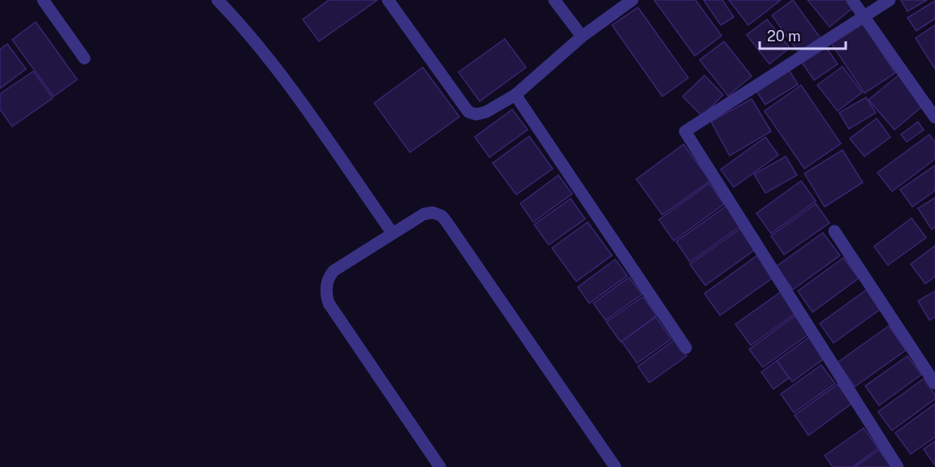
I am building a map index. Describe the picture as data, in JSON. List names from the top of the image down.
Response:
{
  "scale_bar": "20 m"
}
